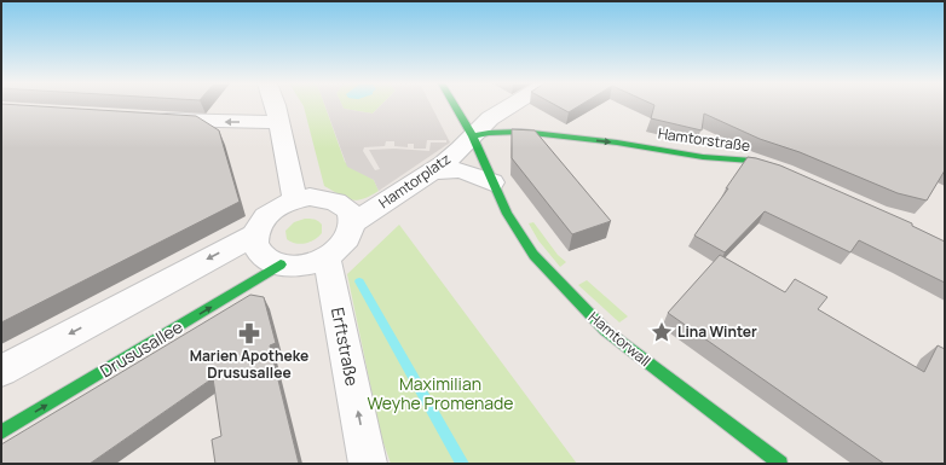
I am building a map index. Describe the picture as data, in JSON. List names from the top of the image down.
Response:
{
  "streets": {
    "street": [
      "Hamtorstraße",
      "Hamtorplatz",
      "Hamtorwall",
      "Erftstraße",
      "Drususallee"
    ]
  },
  "crossings": [
    ["Hamtorstraße", "Hamtorplatz"],
    ["Hamtorstraße", "Hamtorwall"],
    ["Hamtorplatz", "Hamtorwall"],
    ["Hamtorplatz", "Erftstraße"],
    ["Hamtorplatz", "Drususallee"],
    ["Erftstraße", "Drususallee"]
  ],
  "one_way": ["Hamtorstraße", "Erftstraße"],
  "parks": ["Maximilian Weyhe Promenade"],
  "places": {
    "place": ["Lina Winter"],
    "pharmacy": ["Marien Apotheke Drususallee"]
  }
}
